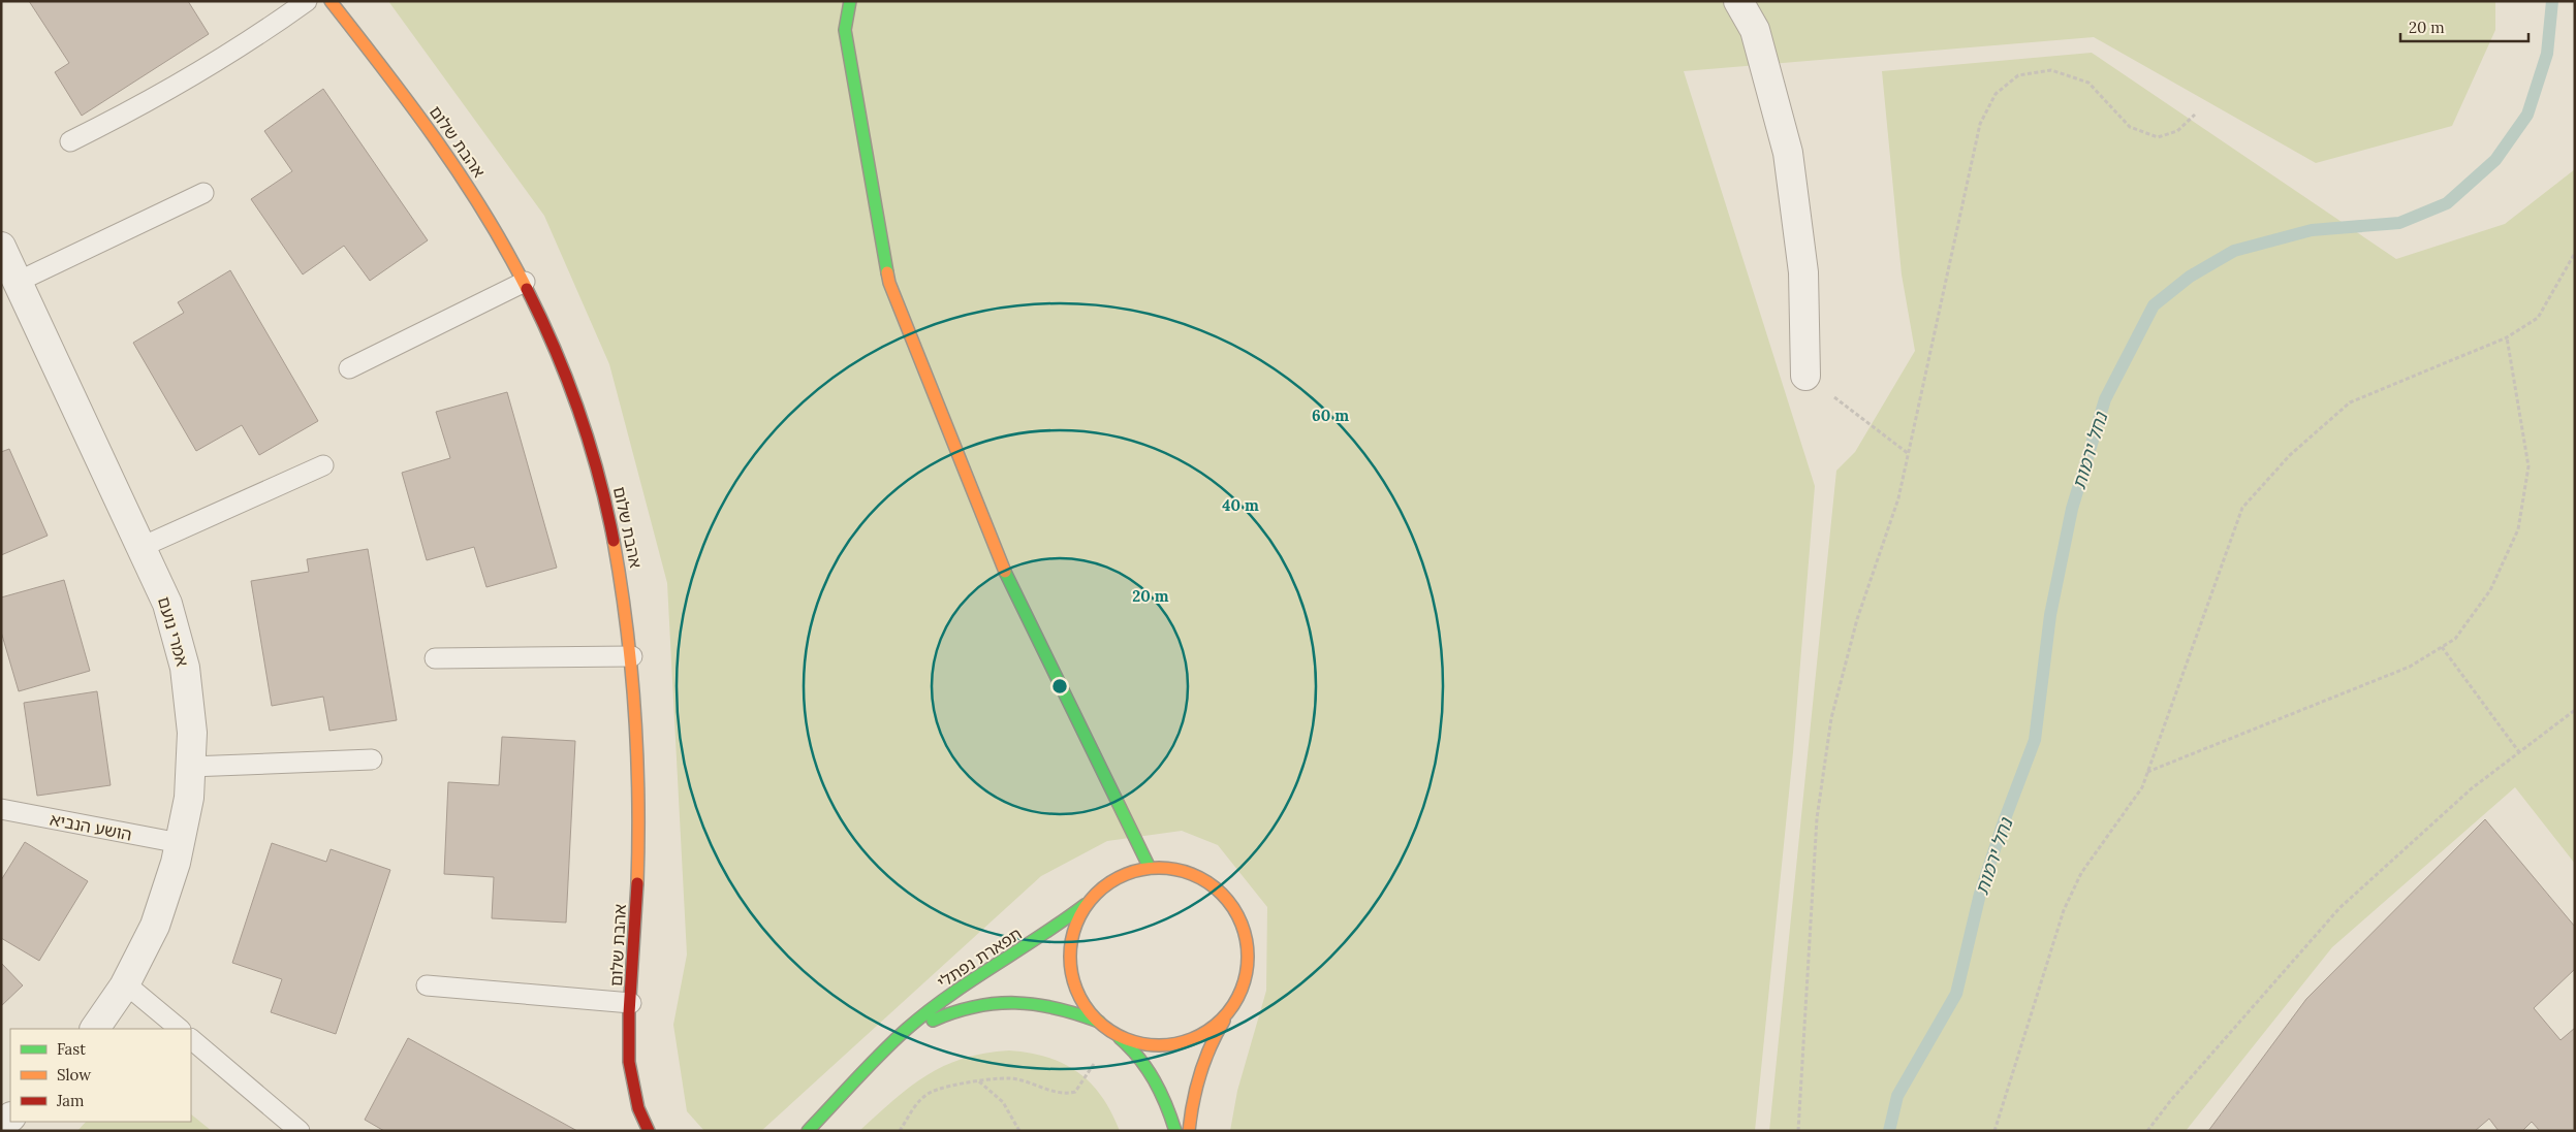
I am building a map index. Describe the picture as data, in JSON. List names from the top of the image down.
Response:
{
  "streets": {
    "street": ["אהבת שלום", "אמרי נועם", "תפארת נפתלי"],
    "lane": ["הושע הנביא"]
  },
  "crossings": [
    ["אמרי נועם", "הושע הנביא"]
  ],
  "water": ["נחל ירמות"],
  "legend": ["Fast", "Slow", "Jam"],
  "scale_bar": "20 m",
  "rings": ["60 m", "40 m", "20 m"]
}
